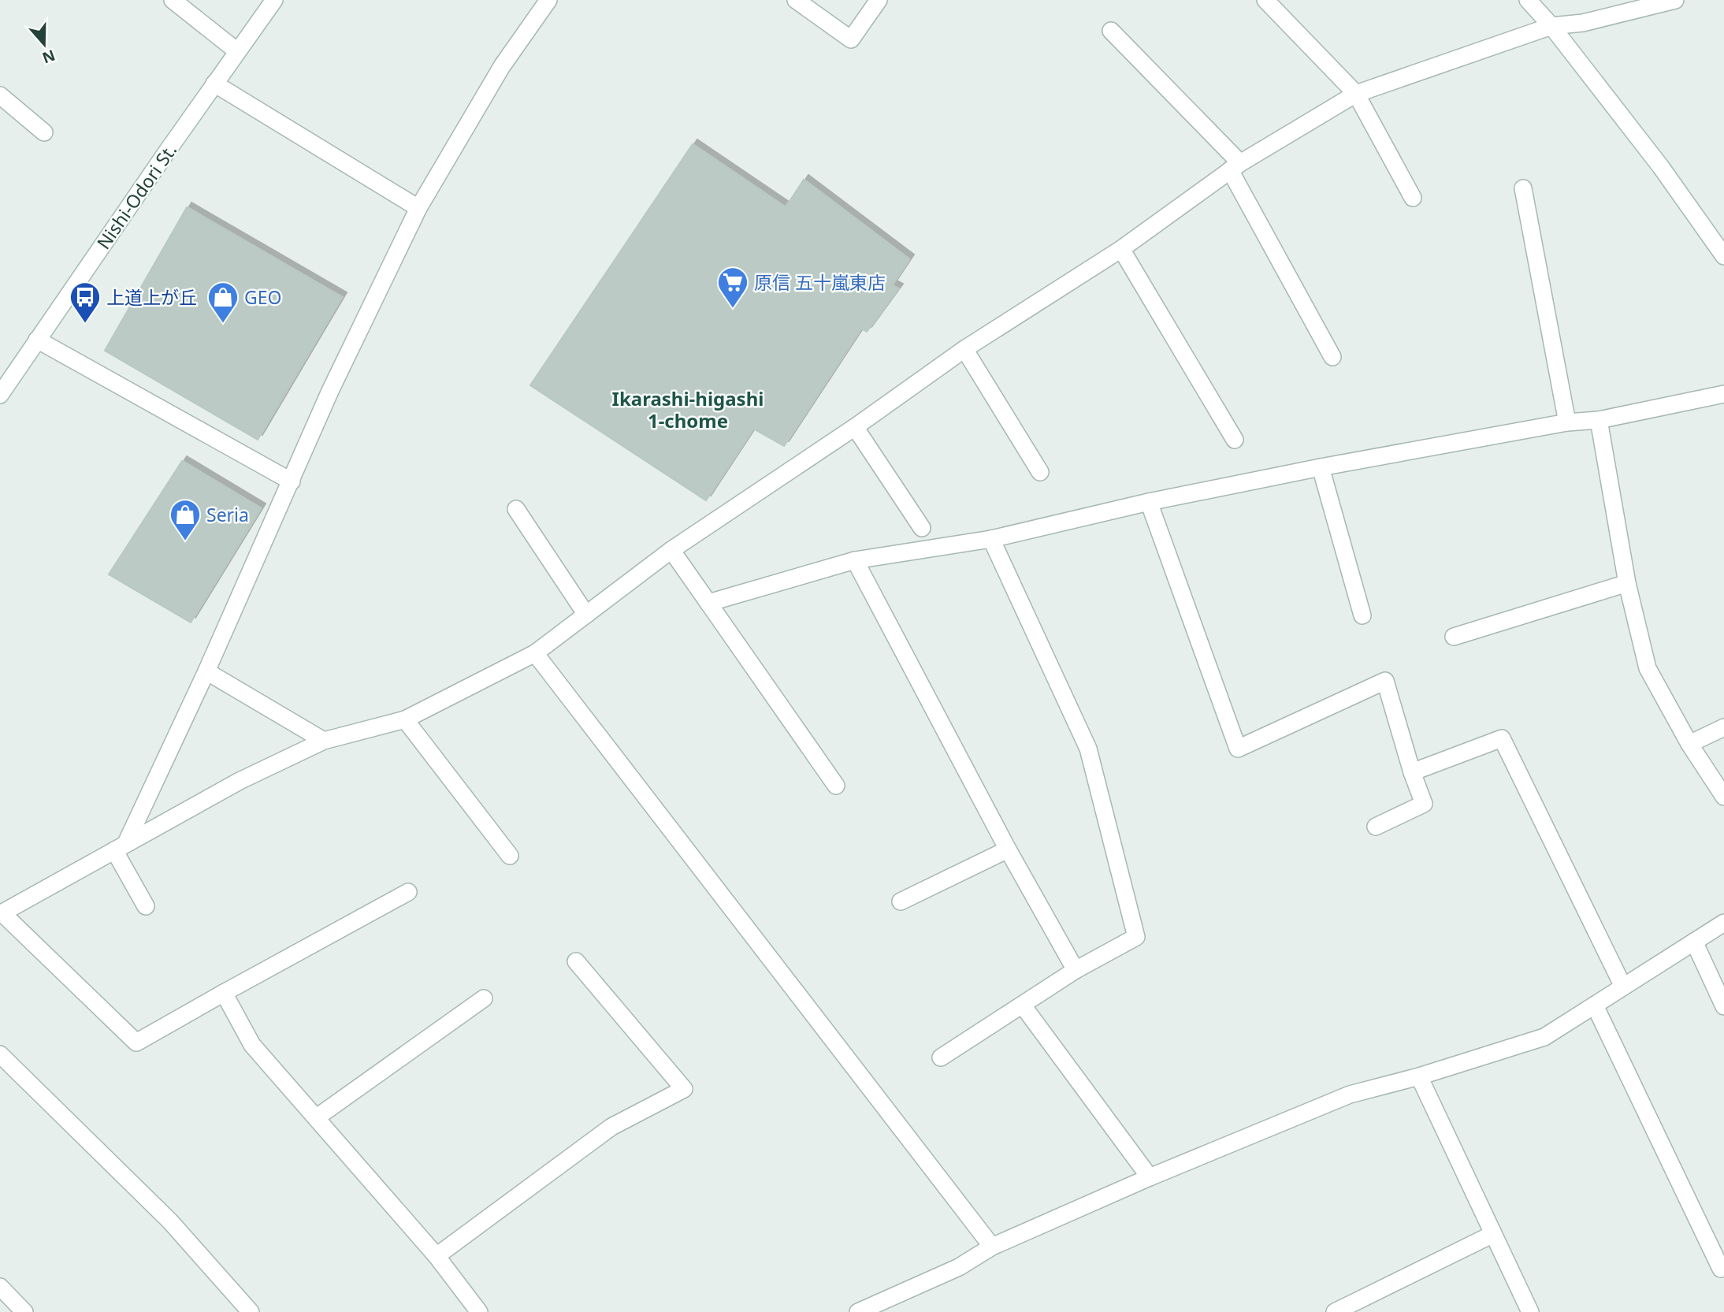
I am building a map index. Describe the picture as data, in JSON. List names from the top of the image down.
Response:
{
  "streets": {
    "street": ["Nishi-Odori St."]
  },
  "districts": ["Ikarashi-higashi 1-chome"],
  "places": {
    "supermarket": ["原信 五十嵐東店"],
    "bus stop": ["上道上が丘"],
    "shop": ["GEO", "Seria"]
  },
  "north": "bottom"
}
